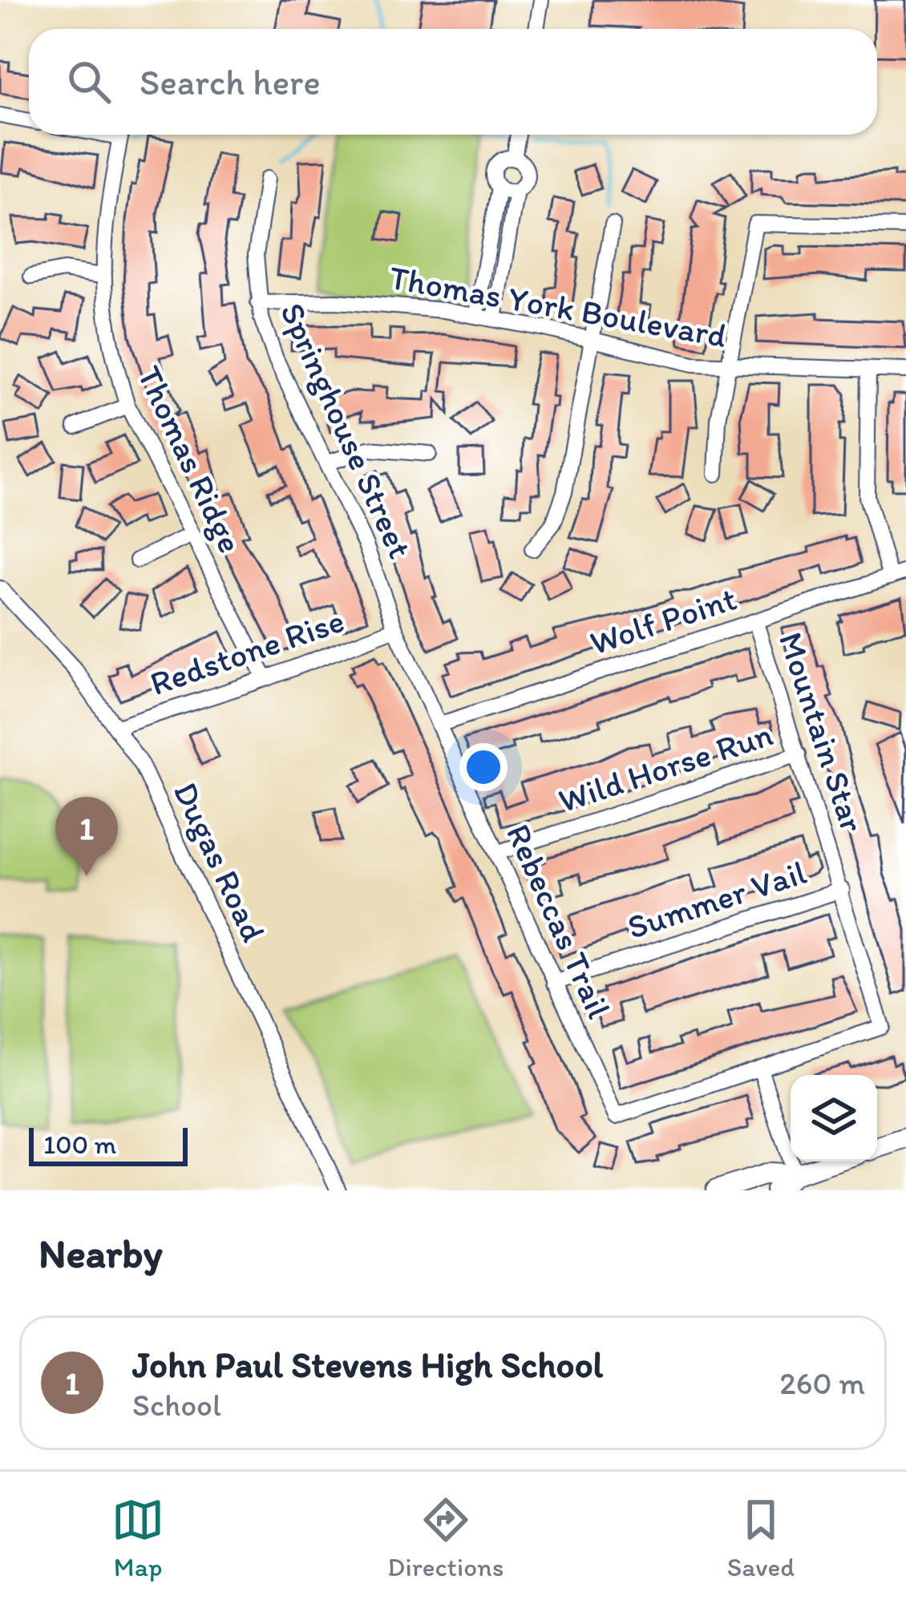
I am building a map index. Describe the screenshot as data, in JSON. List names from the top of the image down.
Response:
{
  "streets": {
    "street": [
      "Thomas York Boulevard",
      "Springhouse Street",
      "Thomas Ridge",
      "Wolf Point",
      "Redstone Rise",
      "Mountain Star",
      "Wild Horse Run",
      "Dugas Road",
      "Summer Vail",
      "Rebeccas Trail"
    ]
  },
  "crossings": [
    ["Thomas York Boulevard", "Springhouse Street"],
    ["Springhouse Street", "Rebeccas Trail"],
    ["Thomas Ridge", "Redstone Rise"],
    ["Wolf Point", "Mountain Star"],
    ["Wolf Point", "Rebeccas Trail"],
    ["Redstone Rise", "Dugas Road"],
    ["Redstone Rise", "Rebeccas Trail"],
    ["Mountain Star", "Wild Horse Run"],
    ["Mountain Star", "Summer Vail"],
    ["Mountain Star", "Rebeccas Trail"],
    ["Wild Horse Run", "Rebeccas Trail"],
    ["Summer Vail", "Rebeccas Trail"]
  ],
  "scale_bar": "100 m",
  "page": {
    "search": "Search here",
    "pins": "1",
    "scale": "100 m",
    "heading": "Nearby",
    "list": [
      {
        "mark": "1",
        "name": "John Paul Stevens High School",
        "note": "School",
        "value": "260 m"
      }
    ],
    "nav": ["Map", "Directions", "Saved"]
  }
}
